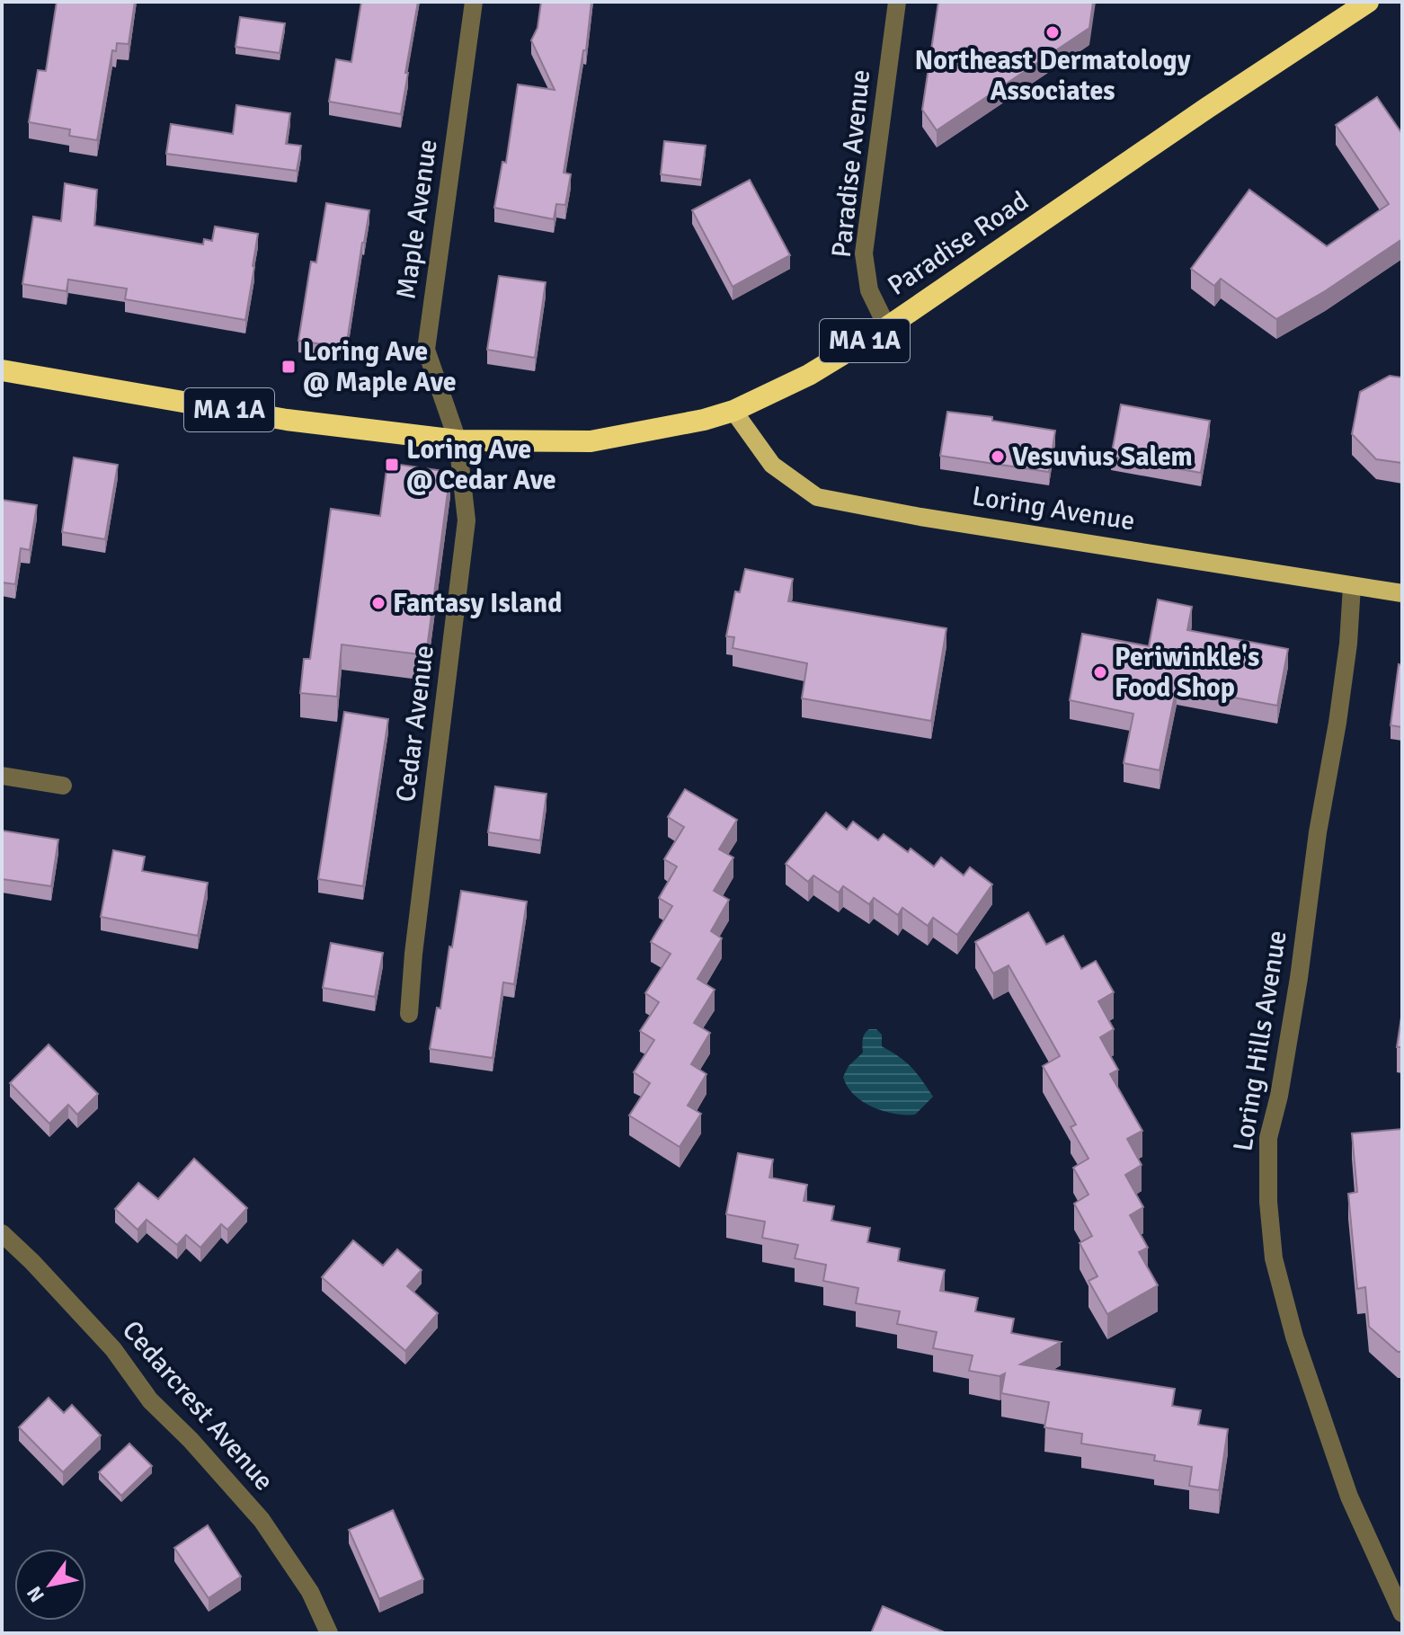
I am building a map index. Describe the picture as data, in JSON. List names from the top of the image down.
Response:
{
  "streets": {
    "highway": ["Paradise Road", "MA 1A"],
    "main road": ["Loring Avenue"],
    "street": [
      "Paradise Avenue",
      "Maple Avenue",
      "Cedar Avenue",
      "Loring Hills Avenue",
      "Cedarcrest Avenue"
    ]
  },
  "crossings": [
    ["Paradise Avenue", "Paradise Road"],
    ["Maple Avenue", "Paradise Road"],
    ["Maple Avenue", "MA 1A"],
    ["Maple Avenue", "Cedar Avenue"],
    ["Paradise Road", "MA 1A"],
    ["Paradise Road", "Loring Avenue"],
    ["Paradise Road", "Cedar Avenue"],
    ["MA 1A", "Cedar Avenue"],
    ["Loring Avenue", "Loring Hills Avenue"]
  ],
  "places": {
    "other": [
      "Northeast Dermatology Associates",
      "Vesuvius Salem",
      "Fantasy Island",
      "Periwinkle's Food Shop"
    ],
    "transit": ["Loring Ave @ Maple Ave", "Loring Ave @ Cedar Ave"]
  },
  "north": "bottom left"
}
